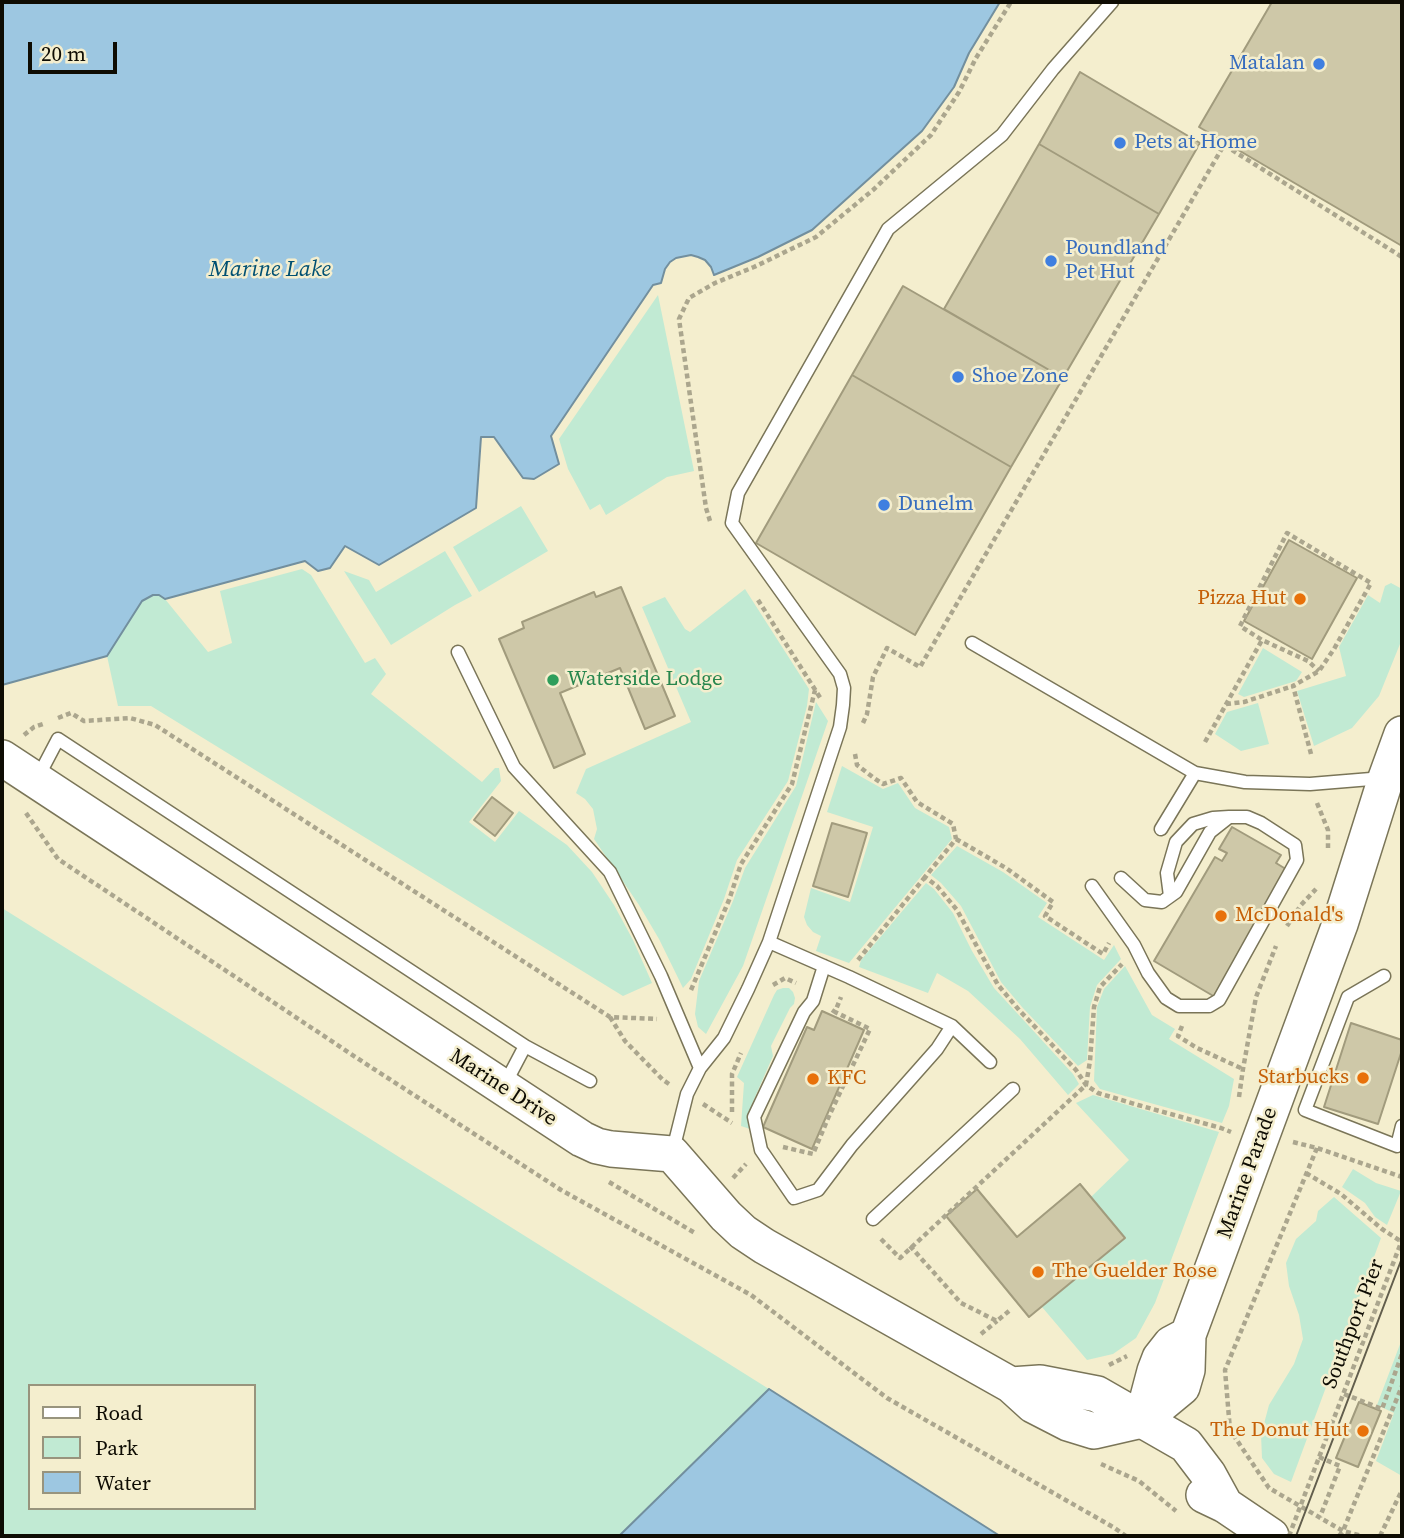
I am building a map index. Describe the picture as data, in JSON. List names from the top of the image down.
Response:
{
  "streets": {
    "street": ["Marine Drive", "Marine Parade"],
    "path": ["Southport Pier"]
  },
  "water": ["Marine Lake"],
  "places": [
    "Matalan",
    "Pets at Home",
    "Poundland Pet Hut",
    "Shoe Zone",
    "Dunelm",
    "Pizza Hut",
    "Waterside Lodge",
    "McDonald's",
    "Starbucks",
    "KFC",
    "The Guelder Rose",
    "The Donut Hut"
  ],
  "legend": ["Road", "Park", "Water"],
  "scale_bar": "20 m"
}
